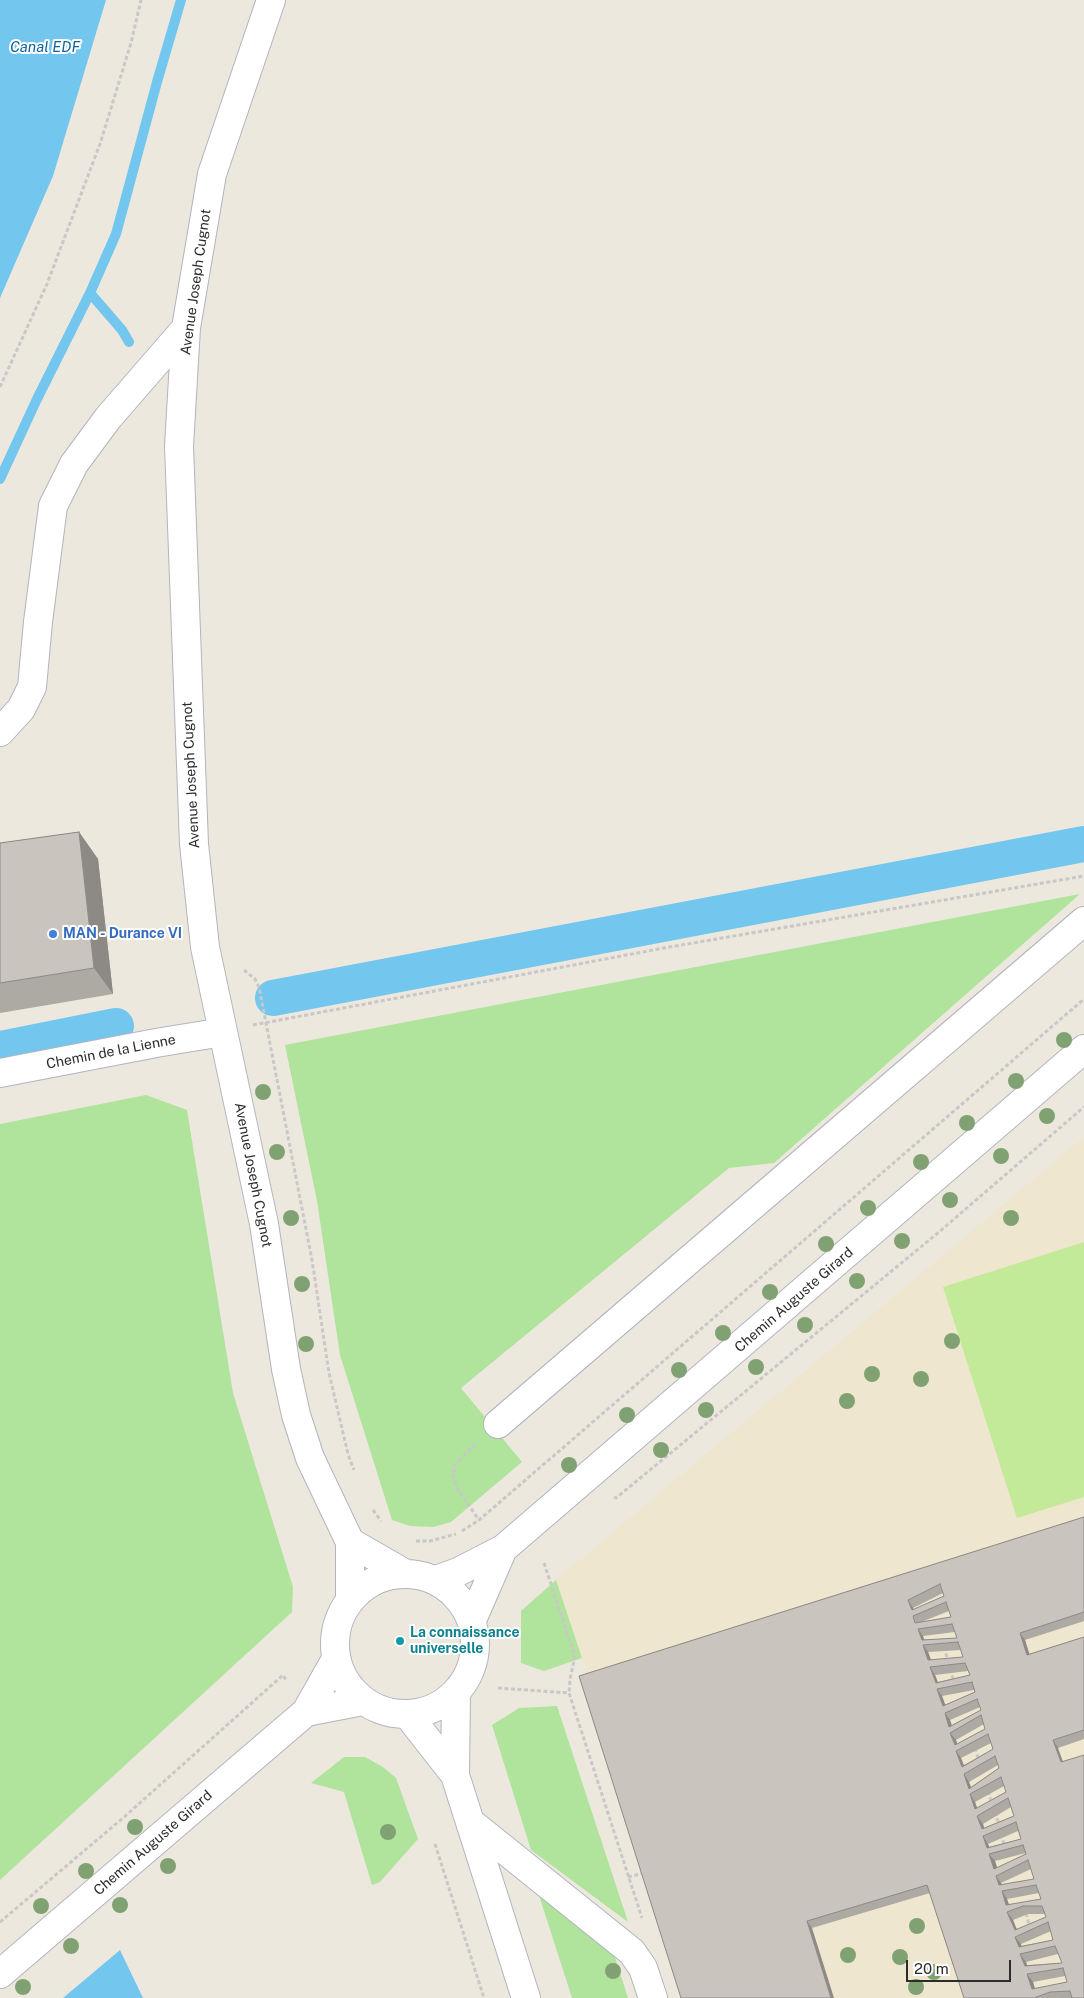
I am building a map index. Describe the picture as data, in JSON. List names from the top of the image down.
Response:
{
  "streets": {
    "street": ["Avenue Joseph Cugnot", "Chemin de la Lienne", "Chemin Auguste Girard"]
  },
  "crossings": [
    ["Avenue Joseph Cugnot", "Chemin de la Lienne"],
    ["Avenue Joseph Cugnot", "Chemin Auguste Girard"]
  ],
  "water": ["Canal EDF"],
  "places": ["MAN - Durance VI", "La connaissance universelle"],
  "scale_bar": "20 m"
}
